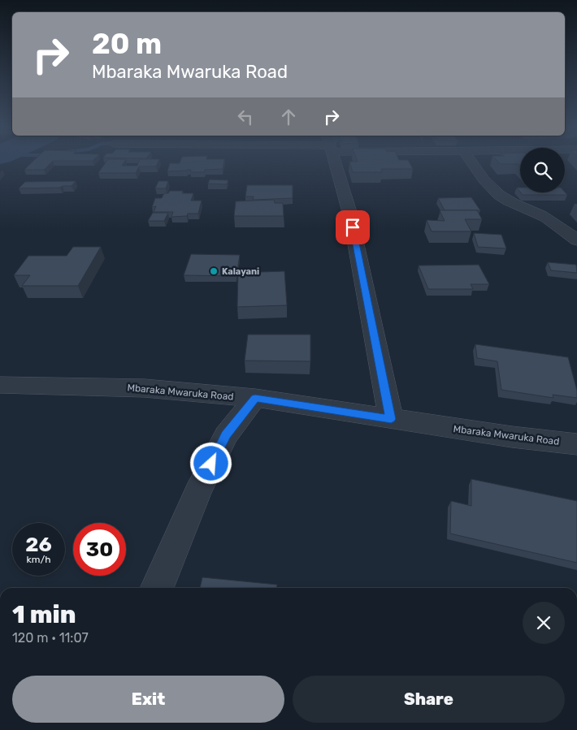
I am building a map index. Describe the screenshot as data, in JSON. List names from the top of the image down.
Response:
{
  "streets": {
    "street": ["Mbaraka Mwaruka Road"]
  },
  "places": ["Kalayani"],
  "page": {
    "turn": ["20 m", "Mbaraka Mwaruka Road"],
    "speed": "26 km/h",
    "limit": "30",
    "heading": ["1 min", "120 m · 11:07"],
    "buttons": ["Exit", "Share"]
  }
}
